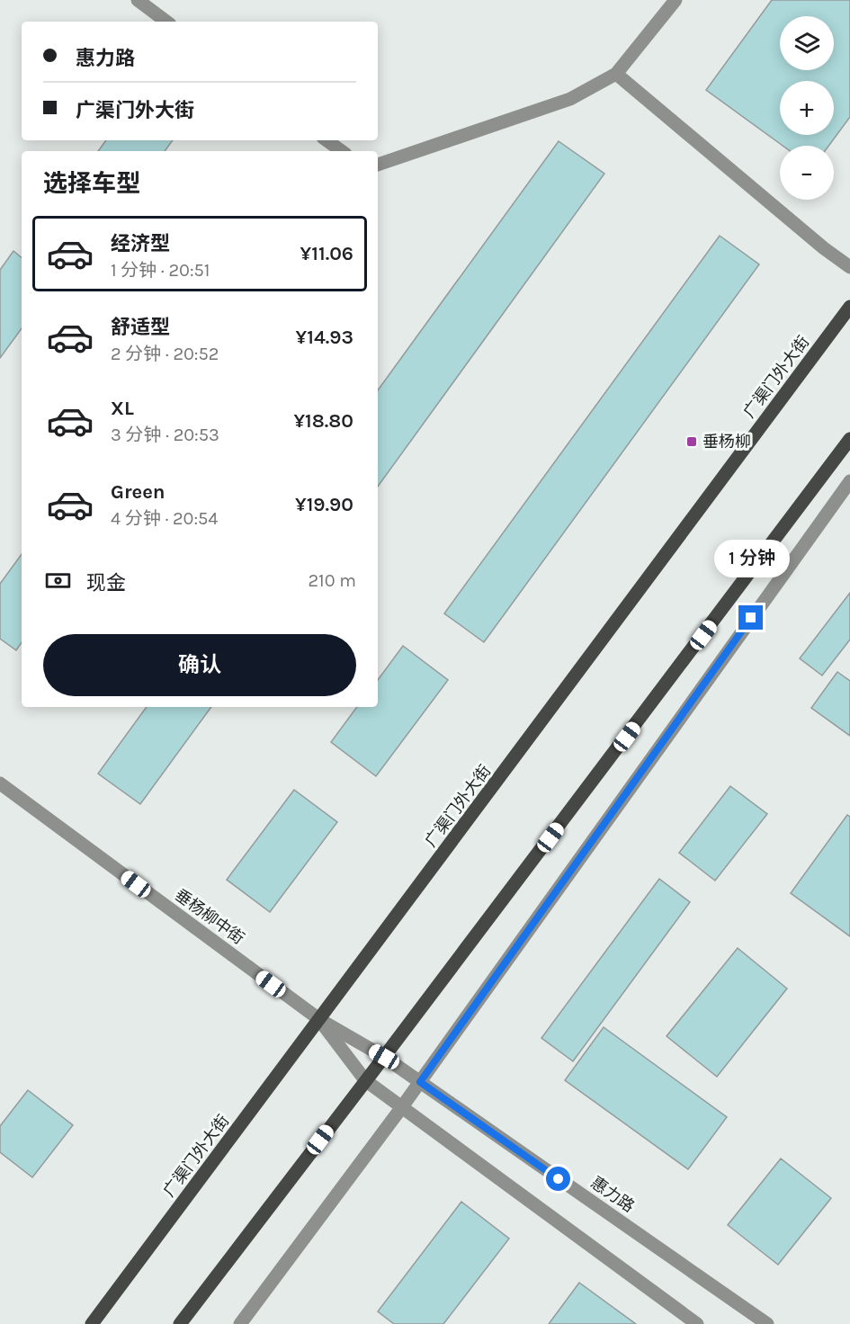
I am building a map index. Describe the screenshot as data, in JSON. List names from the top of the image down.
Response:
{
  "streets": {
    "main road": ["广渠门外大街"],
    "street": ["垂杨柳中街", "惠力路"]
  },
  "crossings": [
    ["广渠门外大街", "垂杨柳中街"],
    ["广渠门外大街", "惠力路"],
    ["垂杨柳中街", "惠力路"]
  ],
  "places": {
    "transit": ["垂杨柳"]
  },
  "page": {
    "map_buttons": ["+", "−"],
    "banner": ["惠力路", "广渠门外大街"],
    "heading": "选择车型",
    "list": [
      {
        "name": "经济型",
        "note": "1 分钟 · 20:51",
        "value": "¥11.06"
      },
      {
        "name": "舒适型",
        "note": "2 分钟 · 20:52",
        "value": "¥14.93"
      },
      {
        "name": "XL",
        "note": "3 分钟 · 20:53",
        "value": "¥18.80"
      },
      {
        "name": "Green",
        "note": "4 分钟 · 20:54",
        "value": "¥19.90"
      }
    ],
    "bubble": "1 分钟",
    "pay": ["现金", "210 m"],
    "buttons": "确认"
  }
}
